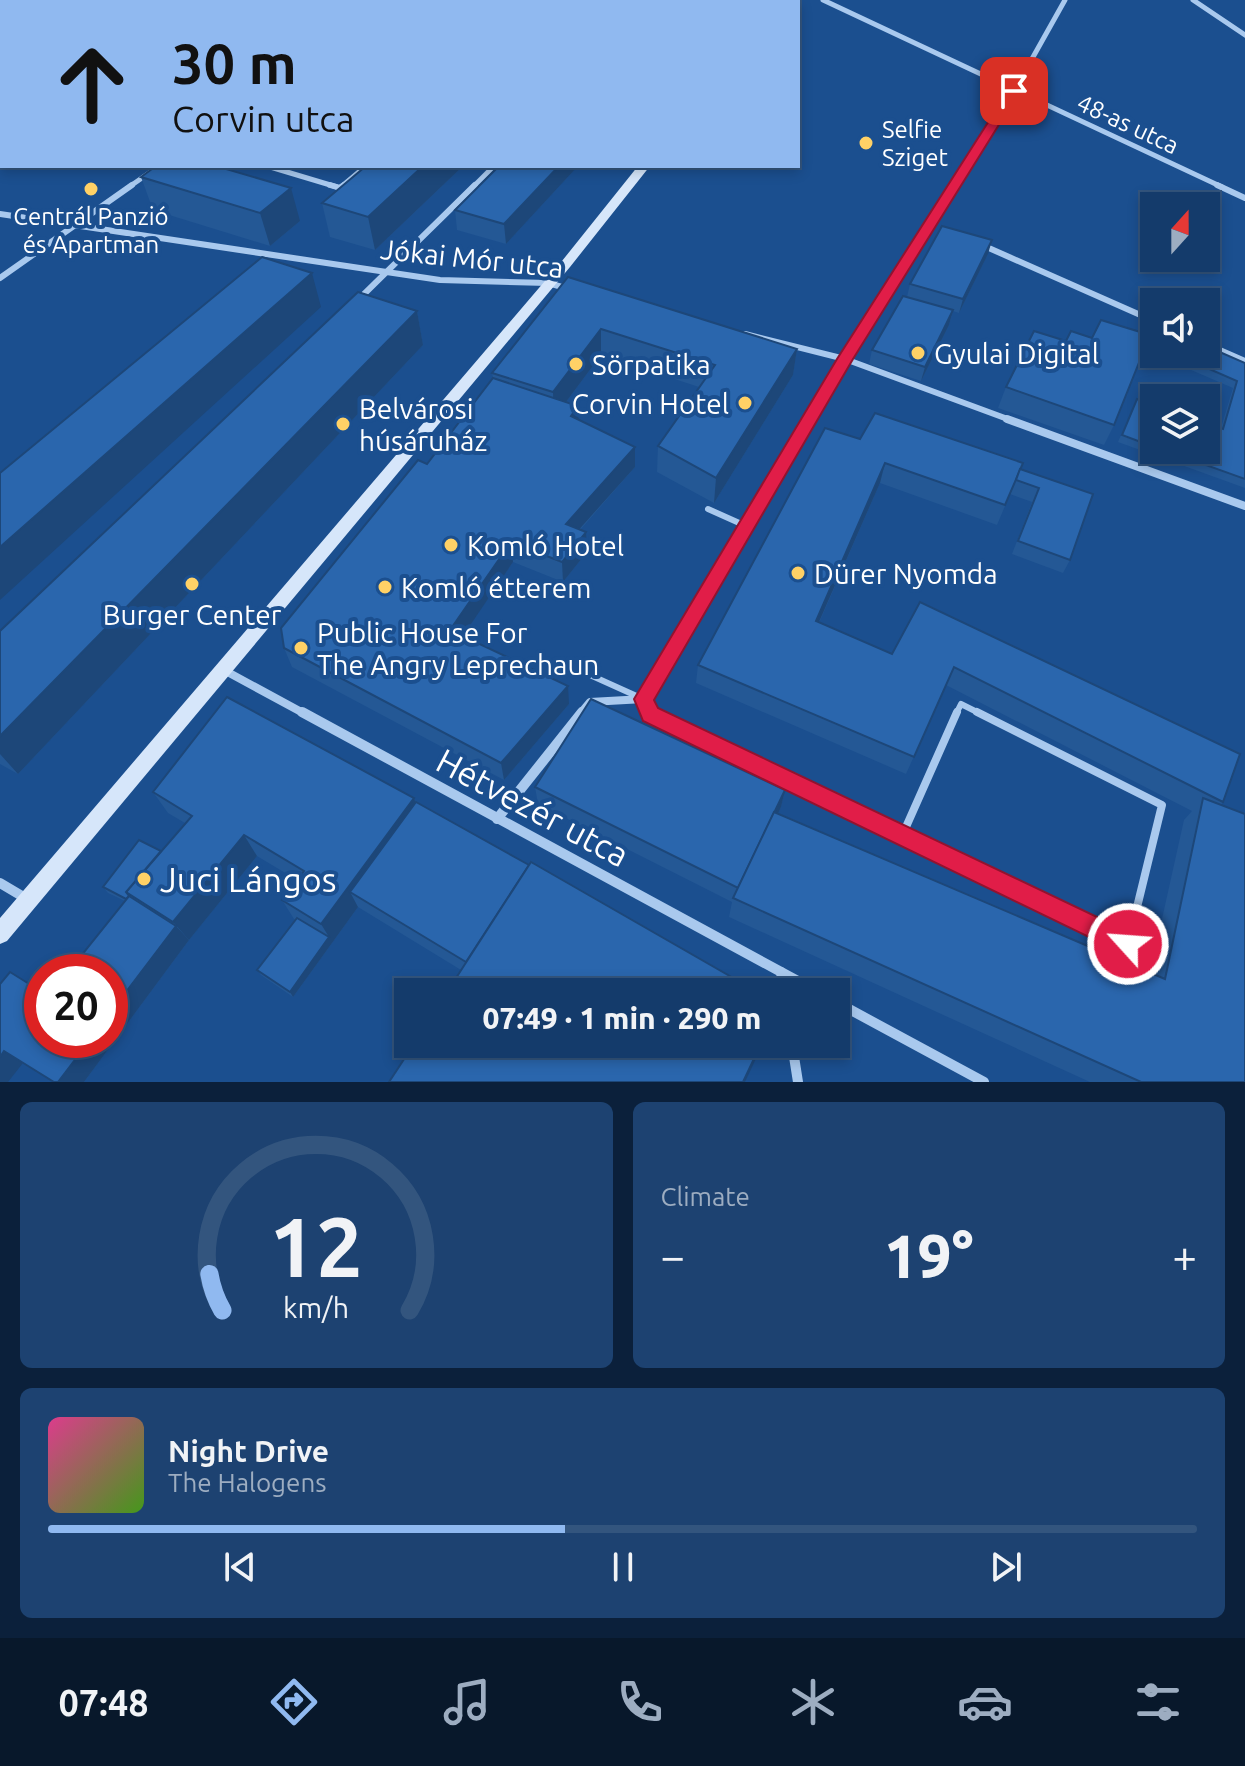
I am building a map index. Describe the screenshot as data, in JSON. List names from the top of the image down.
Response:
{
  "streets": {
    "street": ["48-as utca", "Jókai Mór utca", "Hétvezér utca"]
  },
  "places": [
    "Selfie Sziget",
    "Centrál Panzió és Apartman",
    "Gyulai Digital",
    "Sörpatika",
    "Corvin Hotel",
    "Belvárosi húsáruház",
    "Komló Hotel",
    "Dürer Nyomda",
    "Burger Center",
    "Komló étterem",
    "Public House For The Angry Leprechaun",
    "Juci Lángos"
  ],
  "north": "top",
  "page": {
    "turn": ["30 m", "Corvin utca"],
    "limit": "20",
    "trip": "07:49 · 1 min · 290 m",
    "tile": "Climate",
    "heat": ["−", "19°", "+"],
    "song": ["Night Drive", "The Halogens"],
    "tabs": "07:48",
    "gauge": ["12", "km/h"]
  }
}
